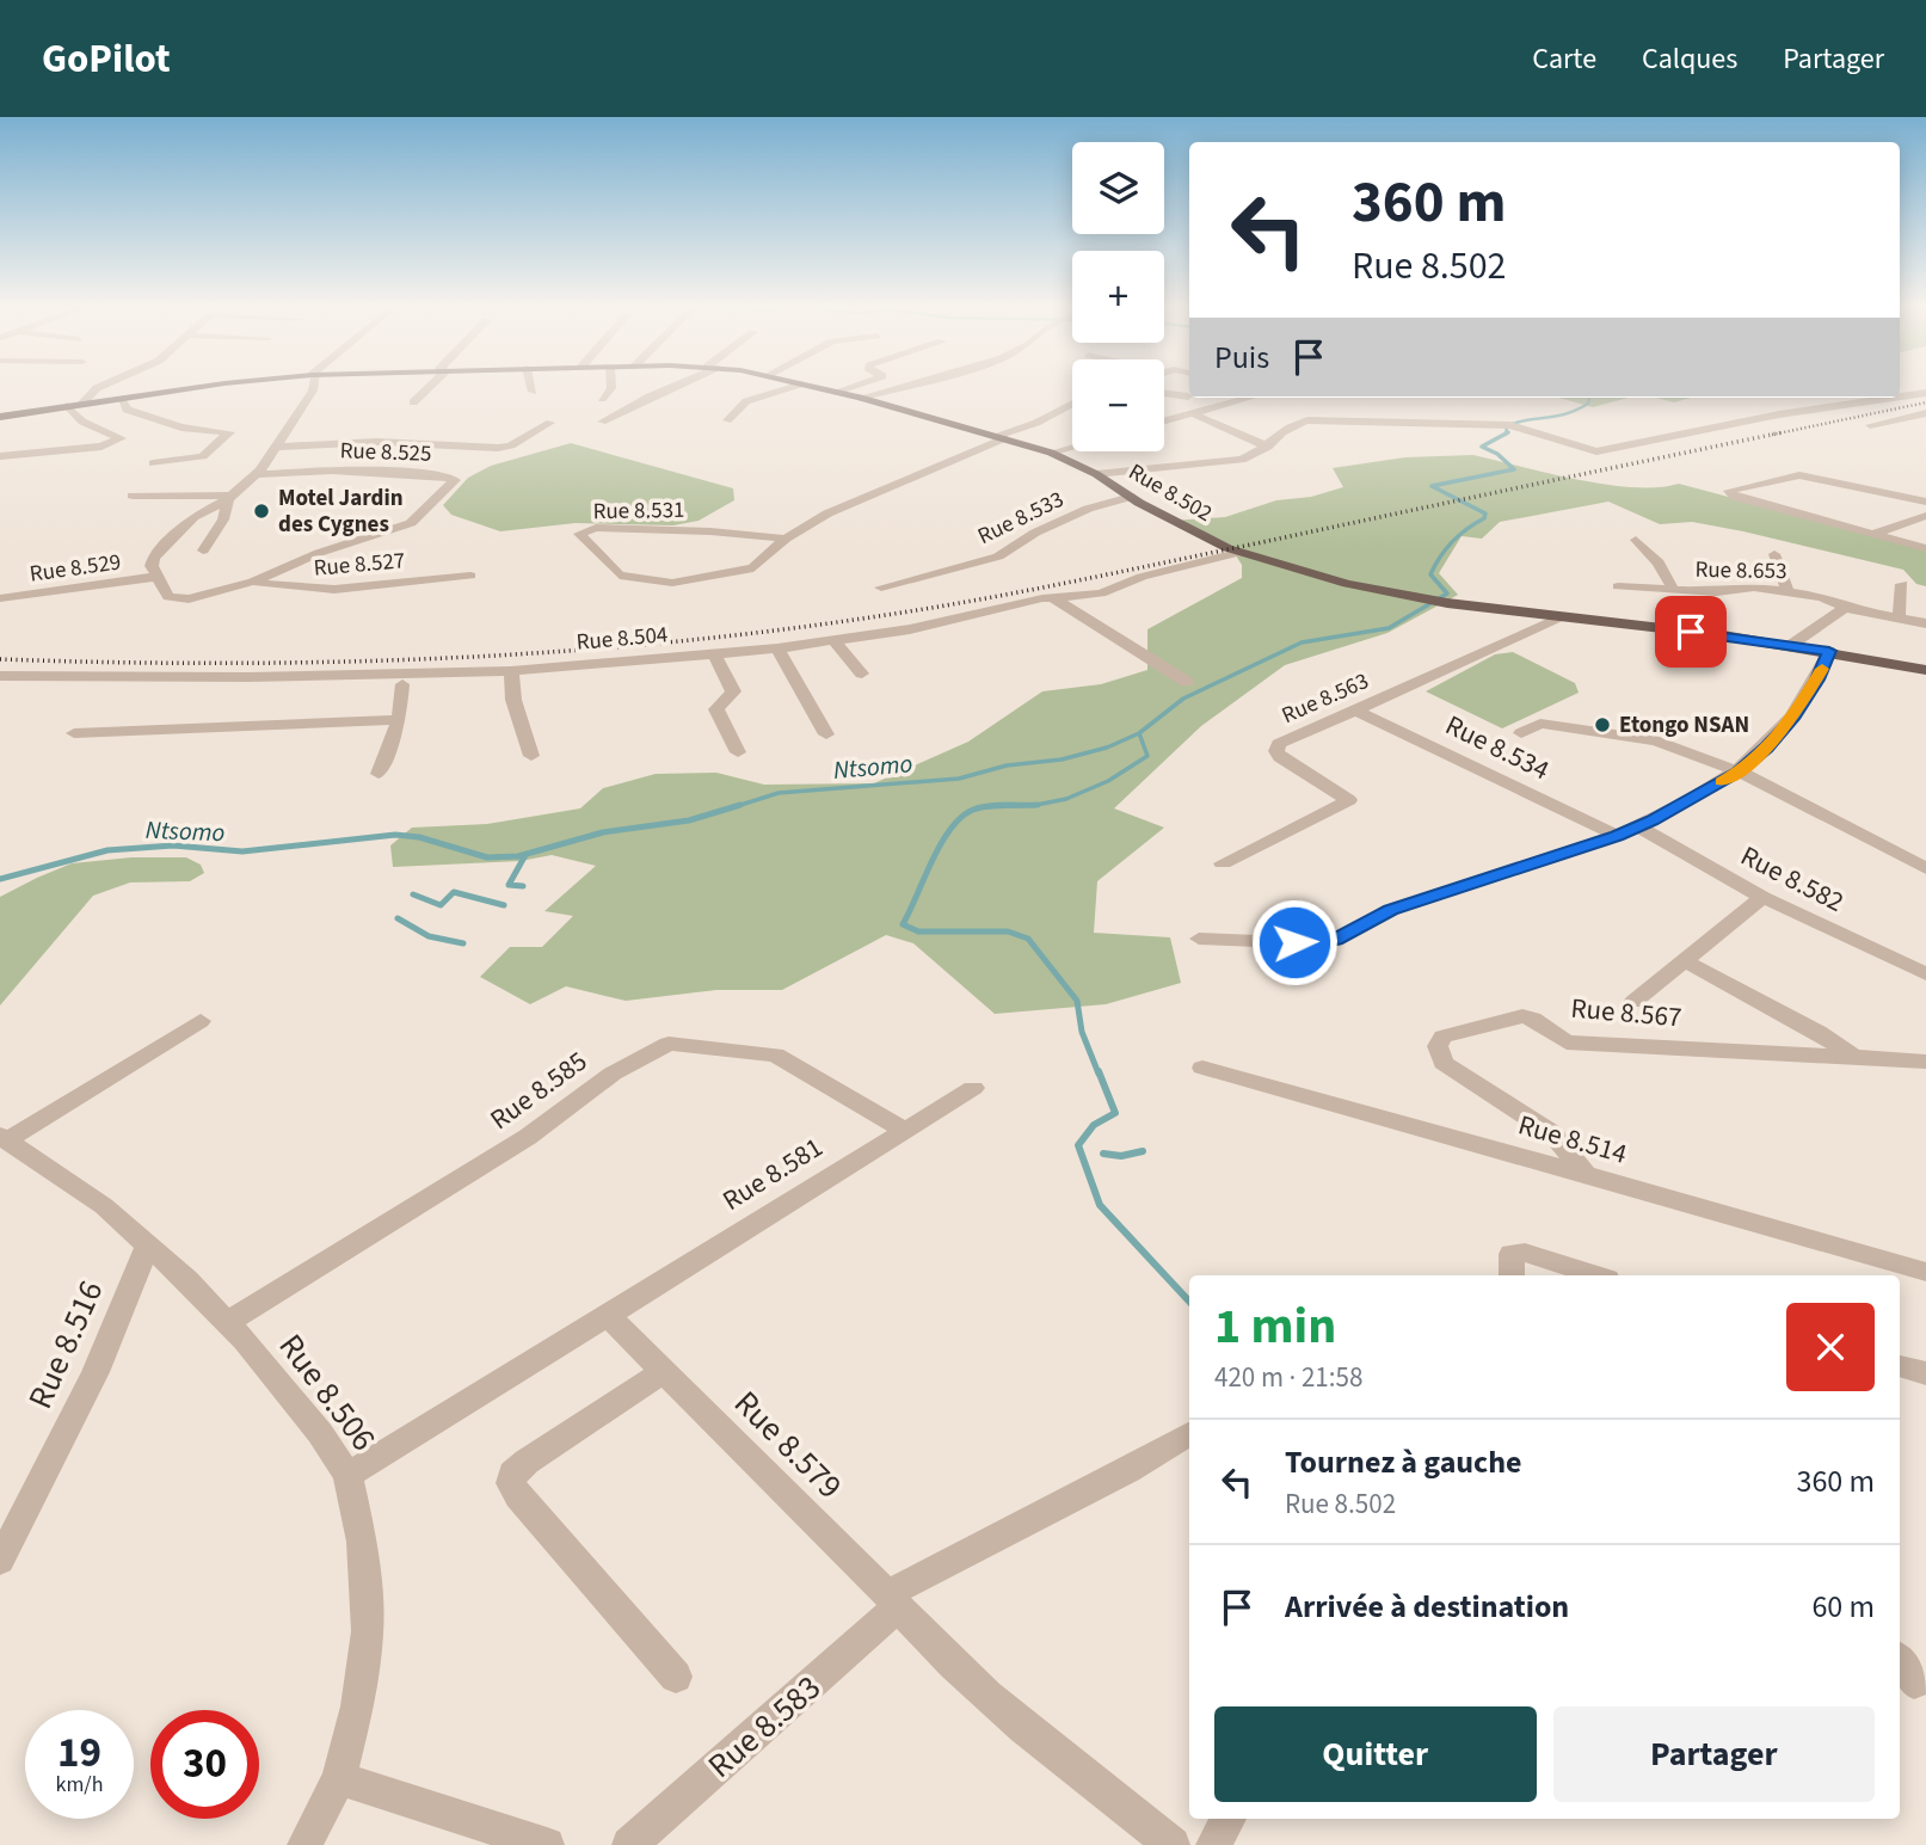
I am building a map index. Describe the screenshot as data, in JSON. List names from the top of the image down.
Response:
{
  "streets": {
    "main road": ["Rue 8.502"],
    "street": [
      "Rue 8.525",
      "Rue 8.531",
      "Rue 8.533",
      "Rue 8.527",
      "Rue 8.529",
      "Rue 8.653",
      "Rue 8.504",
      "Rue 8.563",
      "Rue 8.534",
      "Rue 8.582",
      "Rue 8.567",
      "Rue 8.585",
      "Rue 8.514",
      "Rue 8.581",
      "Rue 8.516",
      "Rue 8.506",
      "Rue 8.579",
      "Rue 8.583"
    ]
  },
  "crossings": [
    ["Rue 8.525", "Rue 8.527"],
    ["Rue 8.525", "Rue 8.529"],
    ["Rue 8.502", "Rue 8.531"],
    ["Rue 8.502", "Rue 8.533"],
    ["Rue 8.502", "Rue 8.504"],
    ["Rue 8.502", "Rue 8.563"],
    ["Rue 8.563", "Rue 8.534"],
    ["Rue 8.567", "Rue 8.514"],
    ["Rue 8.585", "Rue 8.581"],
    ["Rue 8.585", "Rue 8.506"],
    ["Rue 8.581", "Rue 8.579"],
    ["Rue 8.516", "Rue 8.506"],
    ["Rue 8.579", "Rue 8.583"]
  ],
  "water": ["Ntsomo"],
  "places": ["Motel Jardin des Cygnes", "Etongo NSAN"],
  "page": {
    "header": "GoPilot",
    "nav": ["Carte", "Calques", "Partager"],
    "map_buttons": ["+", "−"],
    "turn": ["360 m", "Rue 8.502"],
    "then": "Puis",
    "heading": ["1 min", "420 m · 21:58"],
    "list": [
      {
        "name": "Tournez à gauche",
        "note": "Rue 8.502",
        "value": "360 m"
      },
      {
        "name": "Arrivée à destination",
        "value": "60 m"
      }
    ],
    "buttons": ["Quitter", "Partager"],
    "speed": "19 km/h",
    "limit": "30"
  }
}
